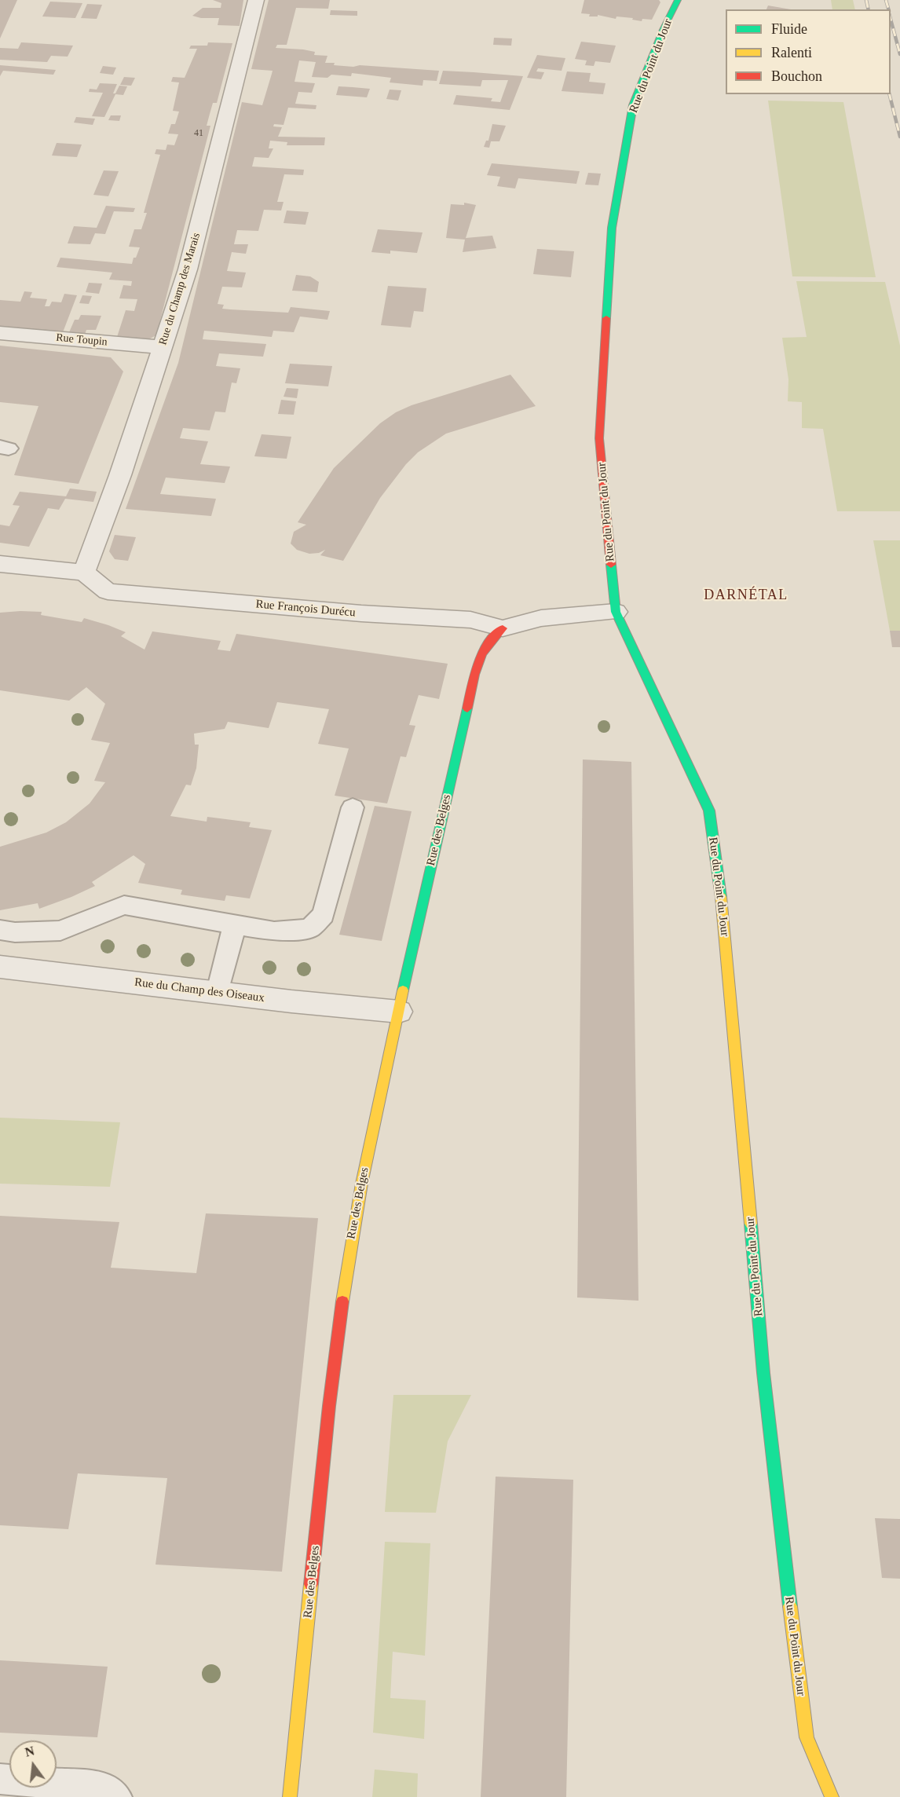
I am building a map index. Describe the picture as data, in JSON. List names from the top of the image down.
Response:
{
  "streets": {
    "street": [
      "Rue du Point du Jour",
      "Rue du Champ des Marais",
      "Rue Toupin",
      "Rue François Durécu",
      "Rue des Belges",
      "Rue du Champ des Oiseaux"
    ]
  },
  "crossings": [
    ["Rue du Point du Jour", "Rue François Durécu"],
    ["Rue du Champ des Marais", "Rue Toupin"],
    ["Rue du Champ des Marais", "Rue François Durécu"],
    ["Rue François Durécu", "Rue des Belges"],
    ["Rue des Belges", "Rue du Champ des Oiseaux"]
  ],
  "districts": ["DARNÉTAL"],
  "house_numbers": ["41"],
  "legend": ["Fluide", "Ralenti", "Bouchon"],
  "north": "top"
}
